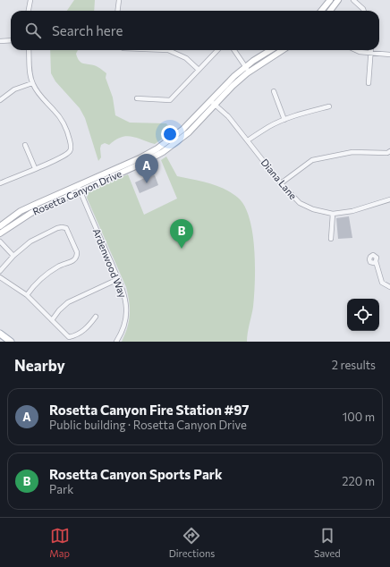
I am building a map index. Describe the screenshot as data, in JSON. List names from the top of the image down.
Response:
{
  "streets": {
    "street": ["Diana Lane", "Rosetta Canyon Drive", "Ardenwood Way"]
  },
  "crossings": [
    ["Diana Lane", "Rosetta Canyon Drive"],
    ["Rosetta Canyon Drive", "Ardenwood Way"]
  ],
  "page": {
    "search": "Search here",
    "pins": ["A", "B"],
    "heading": ["Nearby", "2 results"],
    "list": [
      {
        "mark": "A",
        "name": "Rosetta Canyon Fire Station #97",
        "note": "Public building · Rosetta Canyon Drive",
        "value": "100 m"
      },
      {
        "mark": "B",
        "name": "Rosetta Canyon Sports Park",
        "note": "Park",
        "value": "220 m"
      }
    ],
    "nav": ["Map", "Directions", "Saved"]
  }
}
